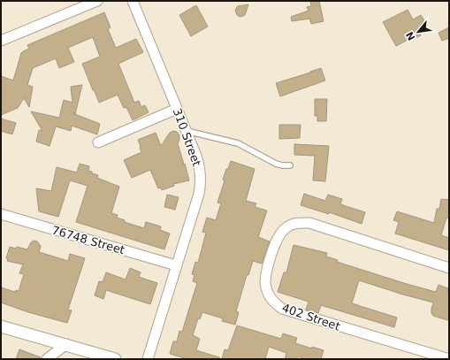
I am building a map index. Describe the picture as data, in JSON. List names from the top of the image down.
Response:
{
  "streets": {
    "street": ["310 Street", "76748 Street", "402 Street"]
  },
  "crossings": [
    ["310 Street", "76748 Street"]
  ],
  "north": "bottom left"
}
